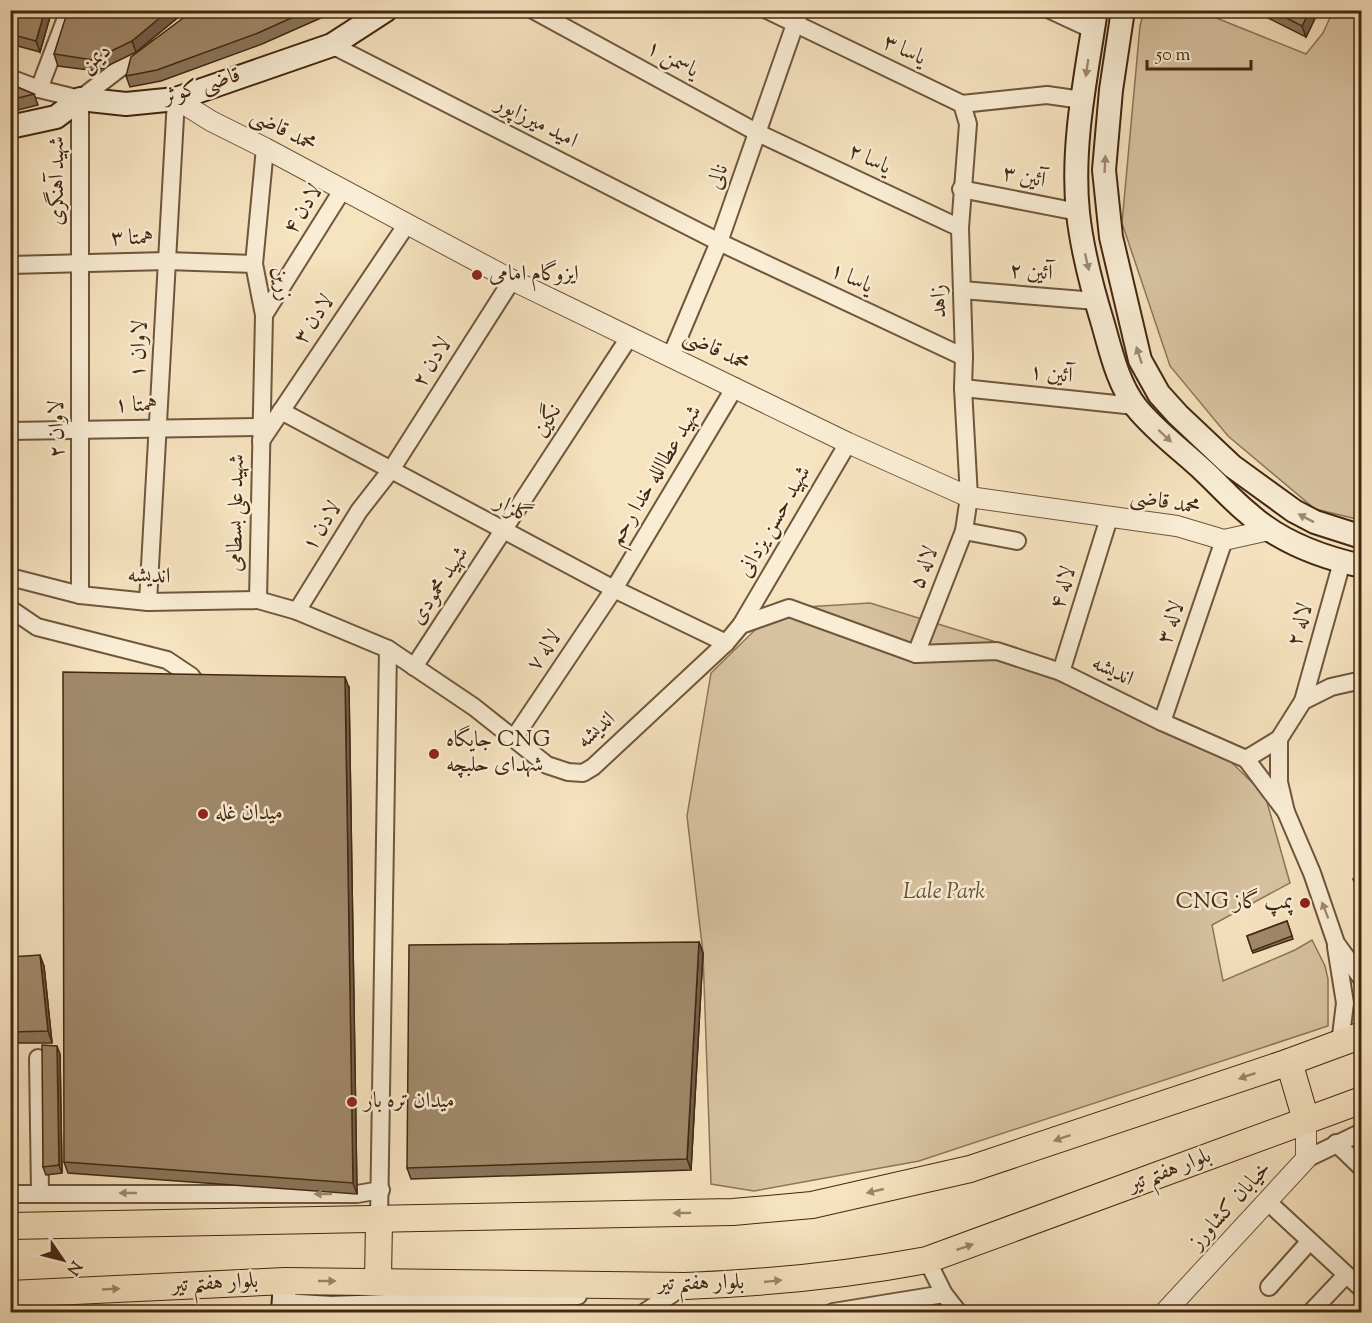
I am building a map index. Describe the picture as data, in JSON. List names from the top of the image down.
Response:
{
  "streets": {
    "main road": ["قاضی کوثر", "بلوار هفتم تیر"],
    "street": [
      "یاسا ۳",
      "دیمن",
      "یاسمن ۱",
      "امید میرزاپور",
      "محمد قاضی",
      "یاسا ۲",
      "نالی",
      "آئین ۳",
      "شهید آهنگری",
      "لادن ۴",
      "همتا ۳",
      "آئین ۲",
      "یاسا ۱",
      "زرین",
      "زاهد",
      "لادن ۳",
      "لاوان ۱",
      "لادن ۲",
      "آئین ۱",
      "همتا ۱",
      "نگین",
      "لاوان ۲",
      "شهید عطاالله خدا رحم",
      "گلزار",
      "شهید علی بسطامی",
      "شهید حسن یزدانی",
      "لادن ۱",
      "لاله ۵",
      "اندیشه",
      "شهید محمودی",
      "لاله ۴",
      "لاله ۳",
      "لاله ۲",
      "لاله ۷",
      "خیابان کشاورز"
    ]
  },
  "crossings": [
    ["یاسا ۳", "نالی"],
    ["یاسا ۳", "زاهد"],
    ["دیمن", "قاضی کوثر"],
    ["دیمن", "شهید آهنگری"],
    ["یاسمن ۱", "یاسا ۲"],
    ["یاسمن ۱", "نالی"],
    ["قاضی کوثر", "امید میرزاپور"],
    ["قاضی کوثر", "محمد قاضی"],
    ["قاضی کوثر", "شهید آهنگری"],
    ["قاضی کوثر", "لاوان ۱"],
    ["امید میرزاپور", "نالی"],
    ["امید میرزاپور", "یاسا ۱"],
    ["محمد قاضی", "نالی"],
    ["محمد قاضی", "لادن ۴"],
    ["محمد قاضی", "زرین"],
    ["محمد قاضی", "زاهد"],
    ["محمد قاضی", "لادن ۳"],
    ["محمد قاضی", "لاوان ۱"],
    ["محمد قاضی", "لادن ۲"],
    ["محمد قاضی", "نگین"],
    ["محمد قاضی", "شهید عطاالله خدا رحم"],
    ["محمد قاضی", "شهید حسن یزدانی"],
    ["محمد قاضی", "لاله ۵"],
    ["محمد قاضی", "لاله ۴"],
    ["محمد قاضی", "لاله ۳"],
    ["یاسا ۲", "نالی"],
    ["یاسا ۲", "زاهد"],
    ["نالی", "یاسا ۱"],
    ["آئین ۳", "زاهد"],
    ["شهید آهنگری", "همتا ۳"],
    ["شهید آهنگری", "لاوان ۲"],
    ["لادن ۴", "زرین"],
    ["همتا ۳", "زرین"],
    ["همتا ۳", "لاوان ۱"],
    ["همتا ۳", "لاوان ۲"],
    ["آئین ۲", "زاهد"],
    ["یاسا ۱", "زاهد"],
    ["زرین", "لادن ۳"],
    ["زرین", "همتا ۱"],
    ["زرین", "شهید علی بسطامی"],
    ["زاهد", "آئین ۱"],
    ["زاهد", "لاله ۵"],
    ["لادن ۳", "همتا ۱"],
    ["لادن ۳", "گلزار"],
    ["لادن ۳", "شهید علی بسطامی"],
    ["لاوان ۱", "همتا ۱"],
    ["لاوان ۱", "اندیشه"],
    ["لادن ۲", "گلزار"],
    ["لادن ۲", "لادن ۱"],
    ["همتا ۱", "لاوان ۲"],
    ["همتا ۱", "شهید علی بسطامی"],
    ["نگین", "گلزار"],
    ["نگین", "شهید محمودی"],
    ["لاوان ۲", "اندیشه"],
    ["شهید عطاالله خدا رحم", "گلزار"],
    ["شهید عطاالله خدا رحم", "لاله ۷"],
    ["گلزار", "لادن ۱"],
    ["گلزار", "اندیشه"],
    ["گلزار", "شهید محمودی"],
    ["گلزار", "لاله ۷"],
    ["شهید علی بسطامی", "اندیشه"],
    ["شهید حسن یزدانی", "اندیشه"],
    ["لادن ۱", "اندیشه"],
    ["لاله ۵", "اندیشه"],
    ["اندیشه", "شهید محمودی"],
    ["اندیشه", "لاله ۴"],
    ["اندیشه", "لاله ۳"],
    ["اندیشه", "لاله ۷"],
    ["بلوار هفتم تیر", "خیابان کشاورز"]
  ],
  "parks": ["Lale Park"],
  "places": [
    "ایزوگام امامی",
    "جایگاه CNG شهدای حلبچه",
    "میدان غله",
    "CNG پمپ گاز",
    "میدان تره بار"
  ],
  "scale_bar": "50 m",
  "north": "bottom right"
}
